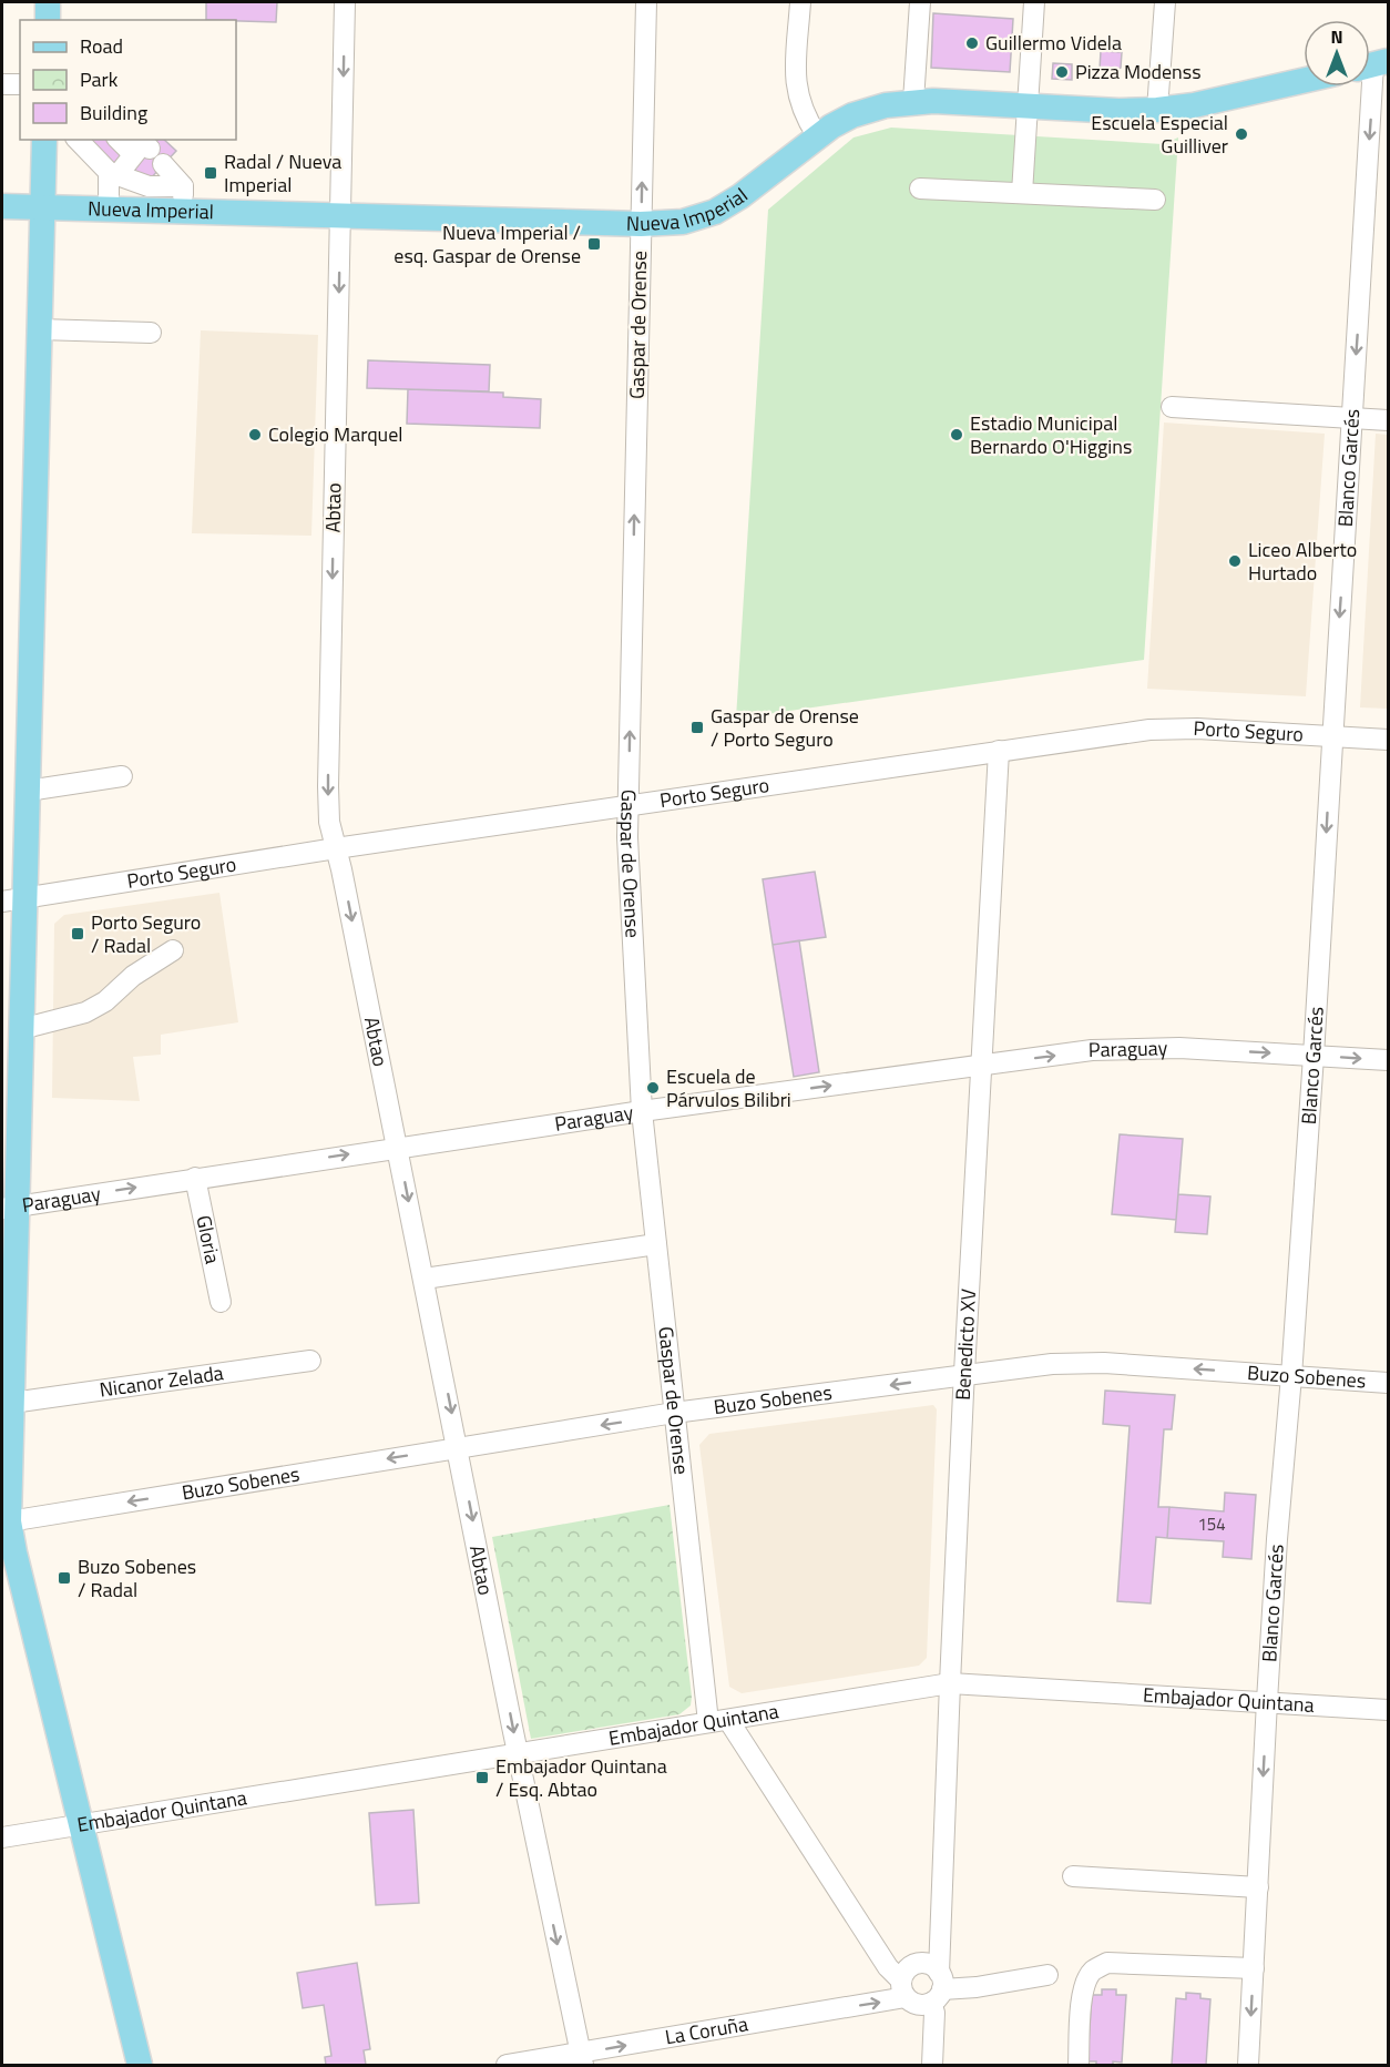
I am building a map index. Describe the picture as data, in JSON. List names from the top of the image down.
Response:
{
  "streets": {
    "main road": ["Nueva Imperial"],
    "street": [
      "Gaspar de Orense",
      "Blanco Garcés",
      "Abtao",
      "Porto Seguro",
      "Paraguay",
      "Gloria",
      "Benedicto XV",
      "Buzo Sobenes",
      "Nicanor Zelada",
      "Embajador Quintana",
      "La Coruña"
    ]
  },
  "crossings": [
    ["Nueva Imperial", "Gaspar de Orense"],
    ["Nueva Imperial", "Abtao"],
    ["Gaspar de Orense", "Porto Seguro"],
    ["Gaspar de Orense", "Paraguay"],
    ["Gaspar de Orense", "Benedicto XV"],
    ["Gaspar de Orense", "Buzo Sobenes"],
    ["Gaspar de Orense", "Embajador Quintana"],
    ["Gaspar de Orense", "La Coruña"],
    ["Blanco Garcés", "Porto Seguro"],
    ["Blanco Garcés", "Paraguay"],
    ["Blanco Garcés", "Buzo Sobenes"],
    ["Blanco Garcés", "Embajador Quintana"],
    ["Abtao", "Porto Seguro"],
    ["Abtao", "Paraguay"],
    ["Abtao", "Buzo Sobenes"],
    ["Abtao", "Embajador Quintana"],
    ["Abtao", "La Coruña"],
    ["Porto Seguro", "Benedicto XV"],
    ["Paraguay", "Gloria"],
    ["Paraguay", "Benedicto XV"],
    ["Benedicto XV", "Buzo Sobenes"],
    ["Benedicto XV", "Embajador Quintana"],
    ["Benedicto XV", "La Coruña"]
  ],
  "one_way": [
    "Gaspar de Orense",
    "Blanco Garcés",
    "Abtao",
    "Paraguay",
    "Buzo Sobenes",
    "La Coruña"
  ],
  "places": {
    "other": [
      "Guillermo Videla",
      "Pizza Modenss",
      "Escuela Especial Guilliver",
      "Colegio Marquel",
      "Estadio Municipal Bernardo O'Higgins",
      "Liceo Alberto Hurtado",
      "Escuela de Párvulos Bilibri"
    ],
    "transit": [
      "Radal / Nueva Imperial",
      "Nueva Imperial / esq. Gaspar de Orense",
      "Gaspar de Orense / Porto Seguro",
      "Porto Seguro / Radal",
      "Buzo Sobenes / Radal",
      "Embajador Quintana / Esq. Abtao"
    ]
  },
  "house_numbers": ["154"],
  "legend": ["Road", "Park", "Building"],
  "north": "top"
}
